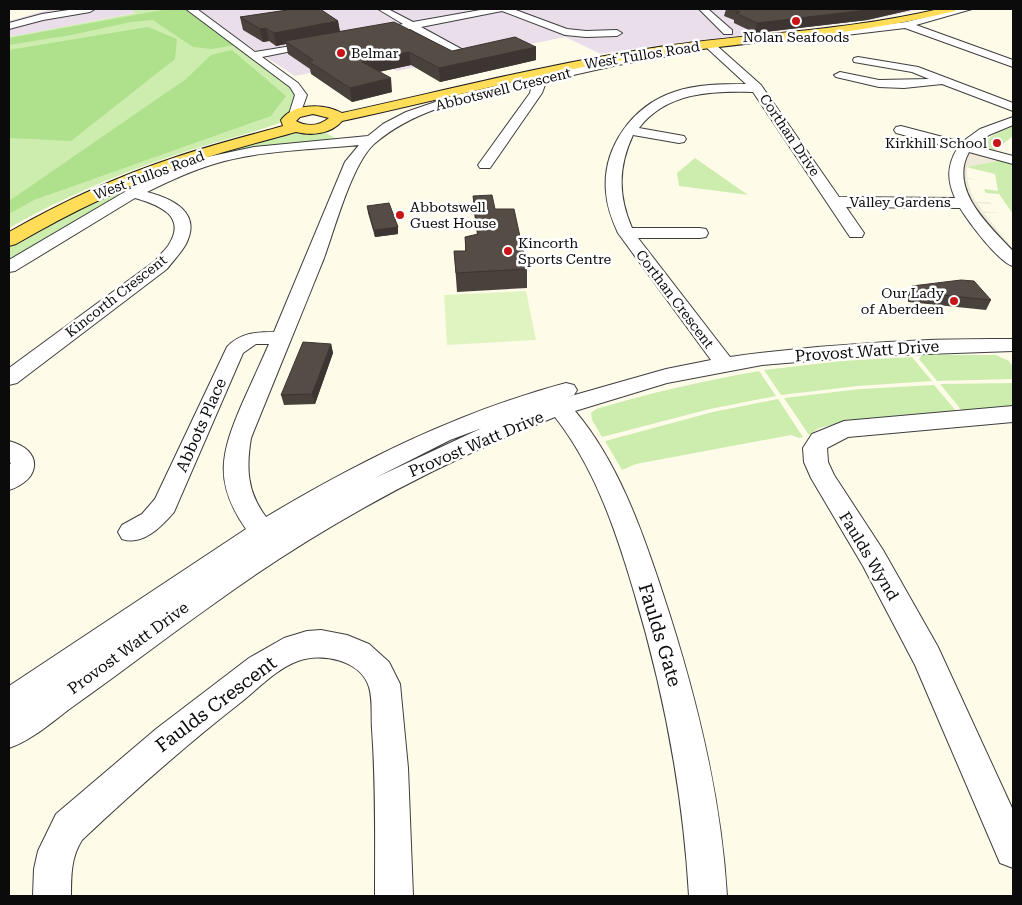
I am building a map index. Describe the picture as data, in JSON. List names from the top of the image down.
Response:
{
  "streets": {
    "main road": ["West Tullos Road"],
    "street": [
      "Abbotswell Crescent",
      "Corthan Drive",
      "Valley Gardens",
      "Kincorth Crescent",
      "Corthan Crescent",
      "Provost Watt Drive",
      "Abbots Place",
      "Faulds Wynd",
      "Faulds Gate",
      "Faulds Crescent"
    ]
  },
  "crossings": [
    ["Abbotswell Crescent", "Corthan Drive"],
    ["Abbotswell Crescent", "Provost Watt Drive"],
    ["Abbotswell Crescent", "Abbots Place"],
    ["Corthan Drive", "Valley Gardens"],
    ["Corthan Drive", "Corthan Crescent"],
    ["Corthan Crescent", "Provost Watt Drive"],
    ["Provost Watt Drive", "Faulds Gate"]
  ],
  "places": [
    "Nolan Seafoods",
    "Belmar",
    "Kirkhill School",
    "Abbotswell Guest House",
    "Kincorth Sports Centre",
    "Our Lady of Aberdeen"
  ]
}
